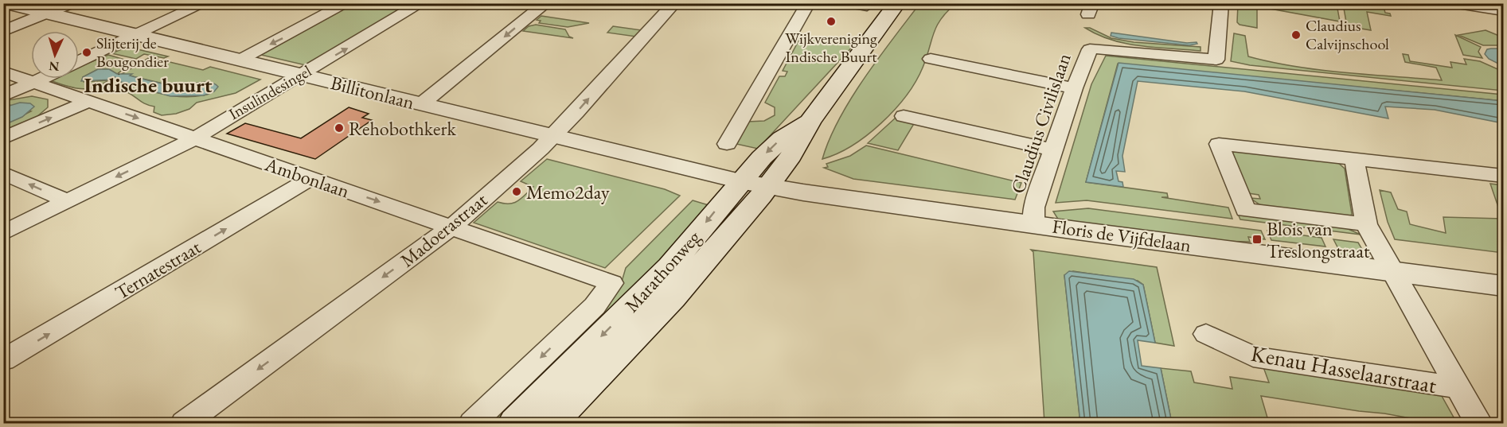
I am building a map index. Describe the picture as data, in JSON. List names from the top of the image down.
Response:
{
  "streets": {
    "street": [
      "Insulindesingel",
      "Billitonlaan",
      "Claudius Civilislaan",
      "Ambonlaan",
      "Madoerastraat",
      "Floris de Vijfdelaan",
      "Ternatestraat",
      "Marathonweg",
      "Kenau Hasselaarstraat"
    ]
  },
  "crossings": [
    ["Insulindesingel", "Billitonlaan"],
    ["Insulindesingel", "Ambonlaan"],
    ["Billitonlaan", "Madoerastraat"],
    ["Billitonlaan", "Floris de Vijfdelaan"],
    ["Billitonlaan", "Marathonweg"],
    ["Claudius Civilislaan", "Floris de Vijfdelaan"],
    ["Ambonlaan", "Madoerastraat"],
    ["Ambonlaan", "Ternatestraat"],
    ["Floris de Vijfdelaan", "Marathonweg"]
  ],
  "one_way": ["Ternatestraat"],
  "districts": ["Indische buurt"],
  "places": {
    "other": [
      "Wijkvereniging Indische Buurt",
      "Claudius Calvijnschool",
      "Slijterij de Bougondier",
      "Rehobothkerk",
      "Memo2day"
    ],
    "transit": ["Blois van Treslongstraat"]
  },
  "north": "bottom"
}
